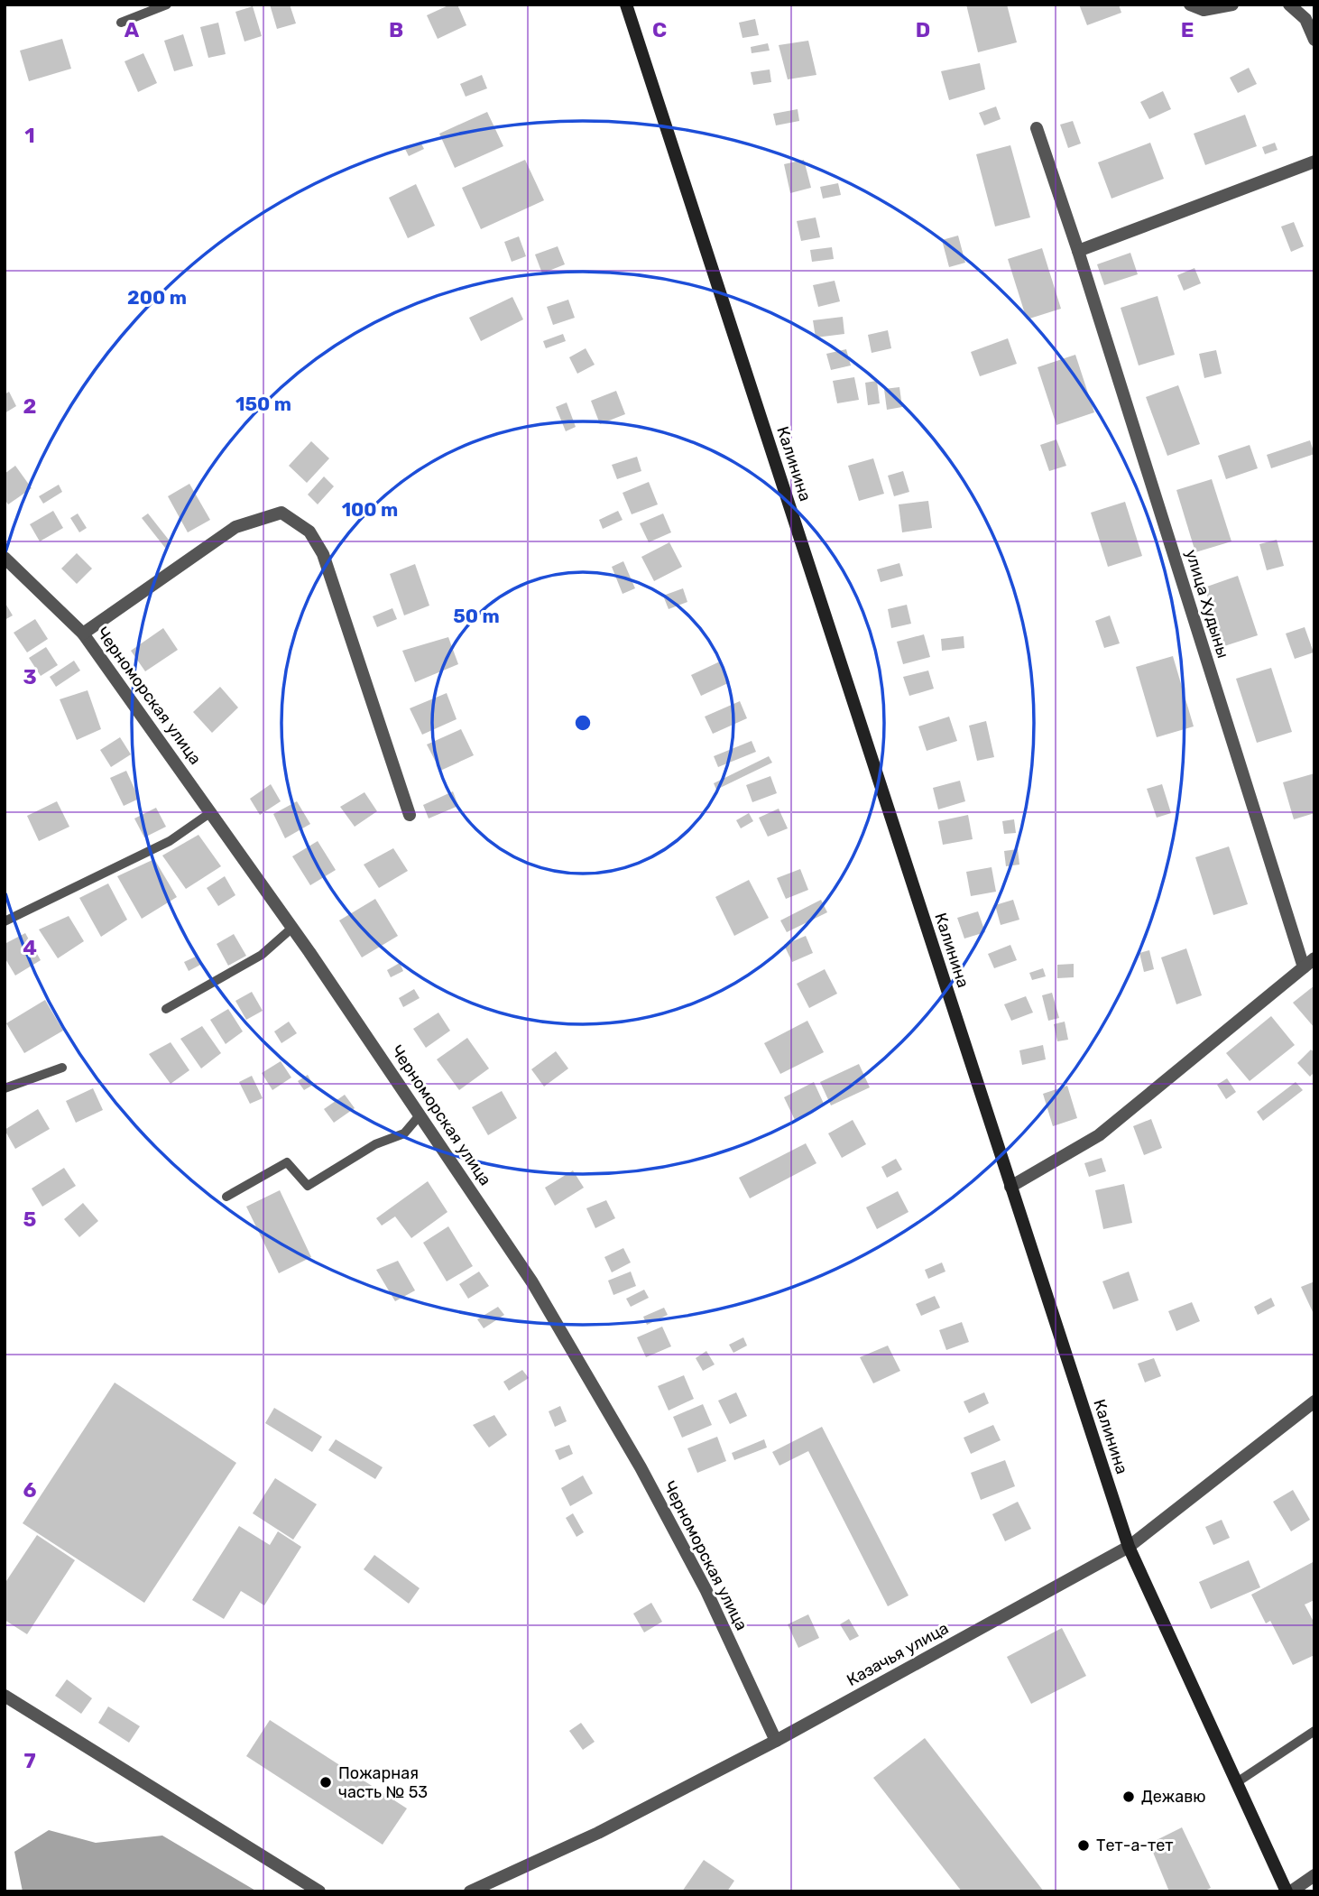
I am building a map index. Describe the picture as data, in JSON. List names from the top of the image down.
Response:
{
  "streets": {
    "street": [
      "Калинина",
      "улица Худыны",
      "Черноморская улица",
      "Казачья улица"
    ]
  },
  "crossings": [
    ["Калинина", "Казачья улица"],
    ["Черноморская улица", "Казачья улица"]
  ],
  "places": ["Пожарная часть № 53", "Дежавю", "Тет-а-тет"],
  "grid": {
    "columns": [
      "A",
      "B",
      "C",
      "D",
      "E"
    ],
    "rows": [
      "1",
      "2",
      "3",
      "4",
      "5",
      "6",
      "7"
    ]
  },
  "rings": [
    "200 m",
    "150 m",
    "100 m",
    "50 m"
  ]
}
